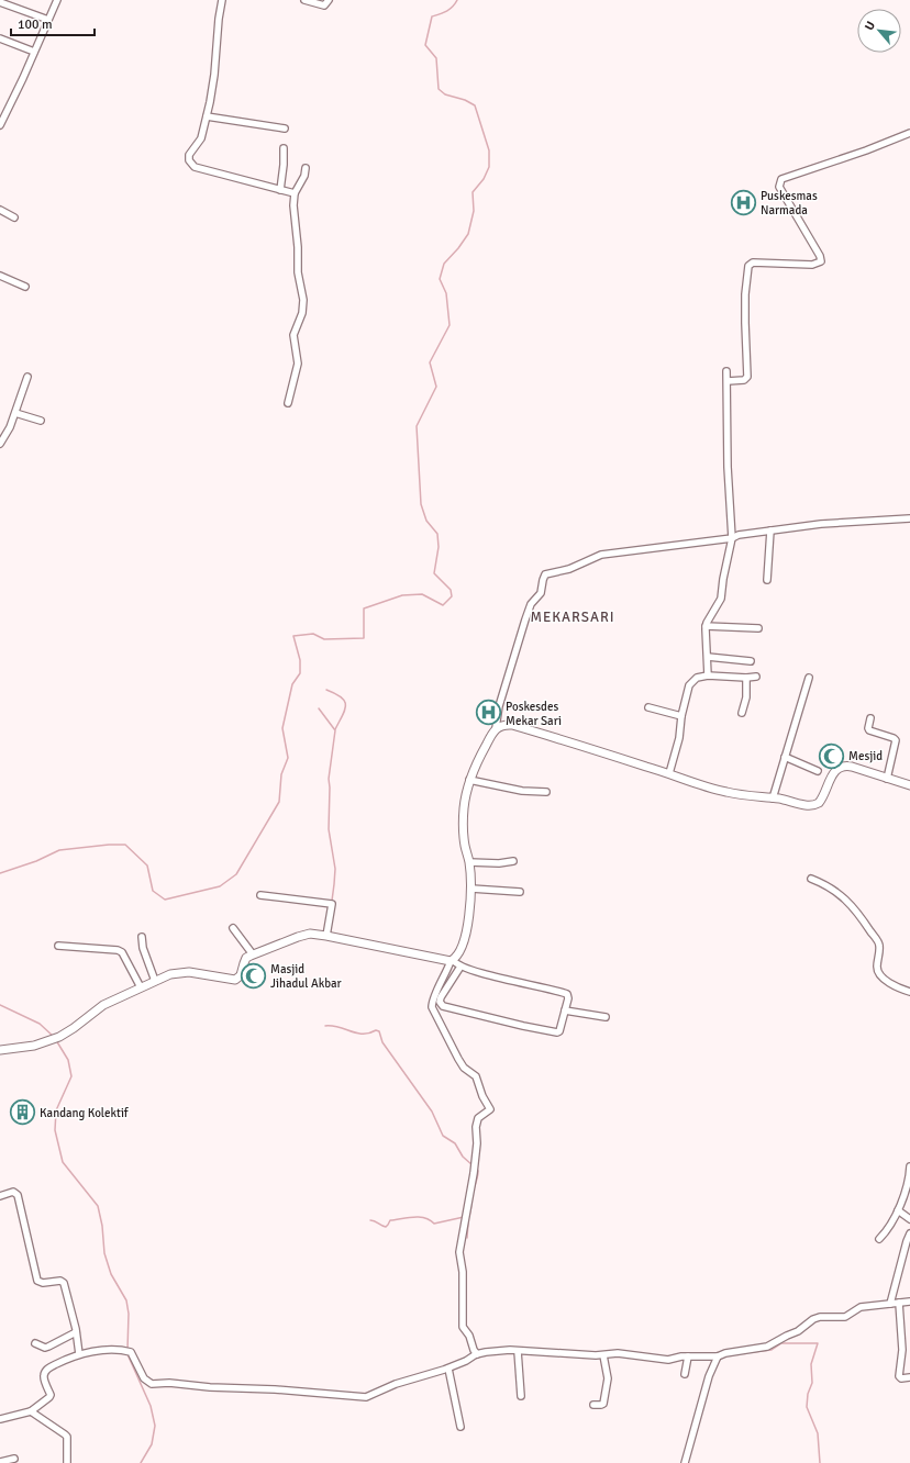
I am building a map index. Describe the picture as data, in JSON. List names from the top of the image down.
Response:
{
  "districts": ["MEKARSARI"],
  "places": {
    "hospital": ["Puskesmas Narmada", "Poskesdes Mekar Sari"],
    "mosque": ["Mesjid", "Masjid Jihadul Akbar"],
    "building": ["Kandang Kolektif"]
  },
  "scale_bar": "100 m",
  "north": "top left"
}
